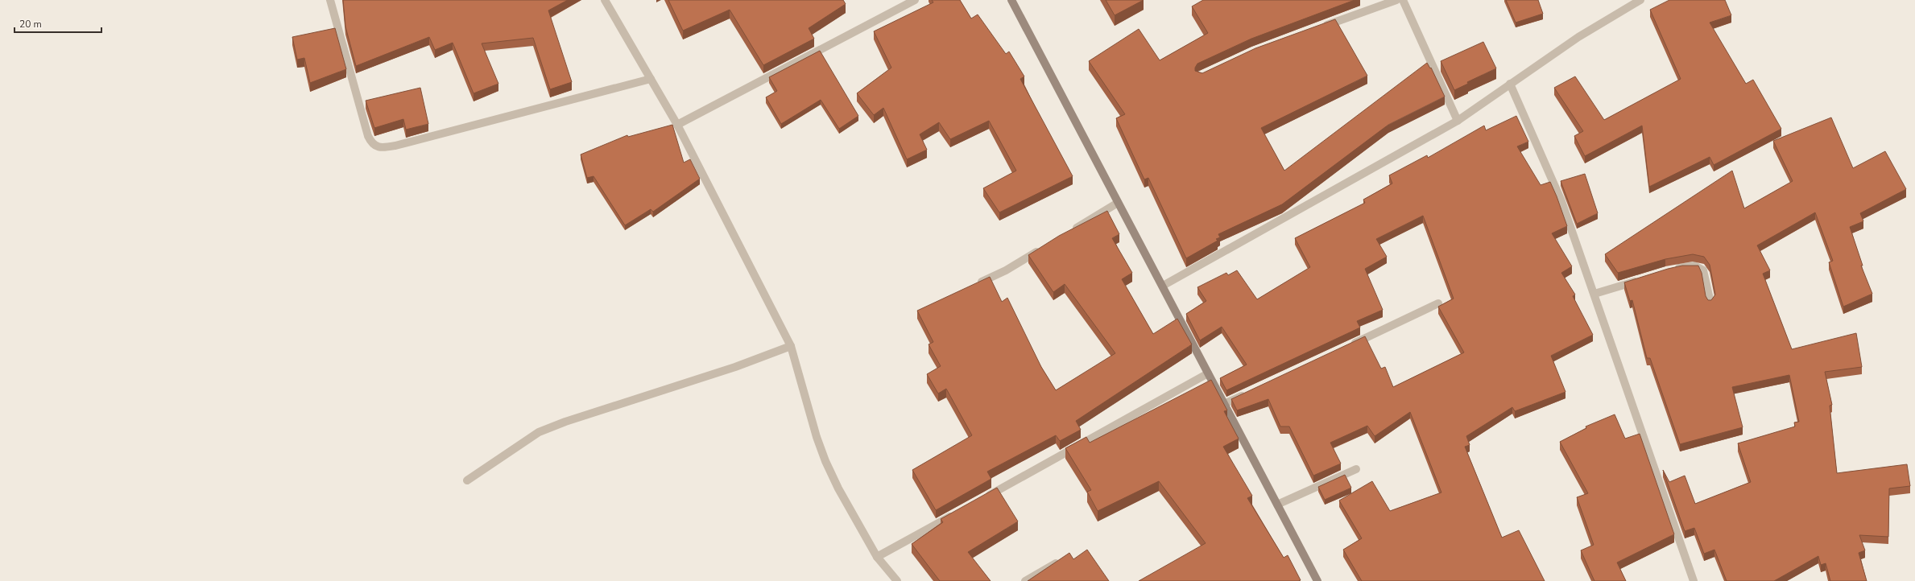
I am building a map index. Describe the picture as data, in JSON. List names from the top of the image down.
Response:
{
  "scale_bar": "20 m"
}
